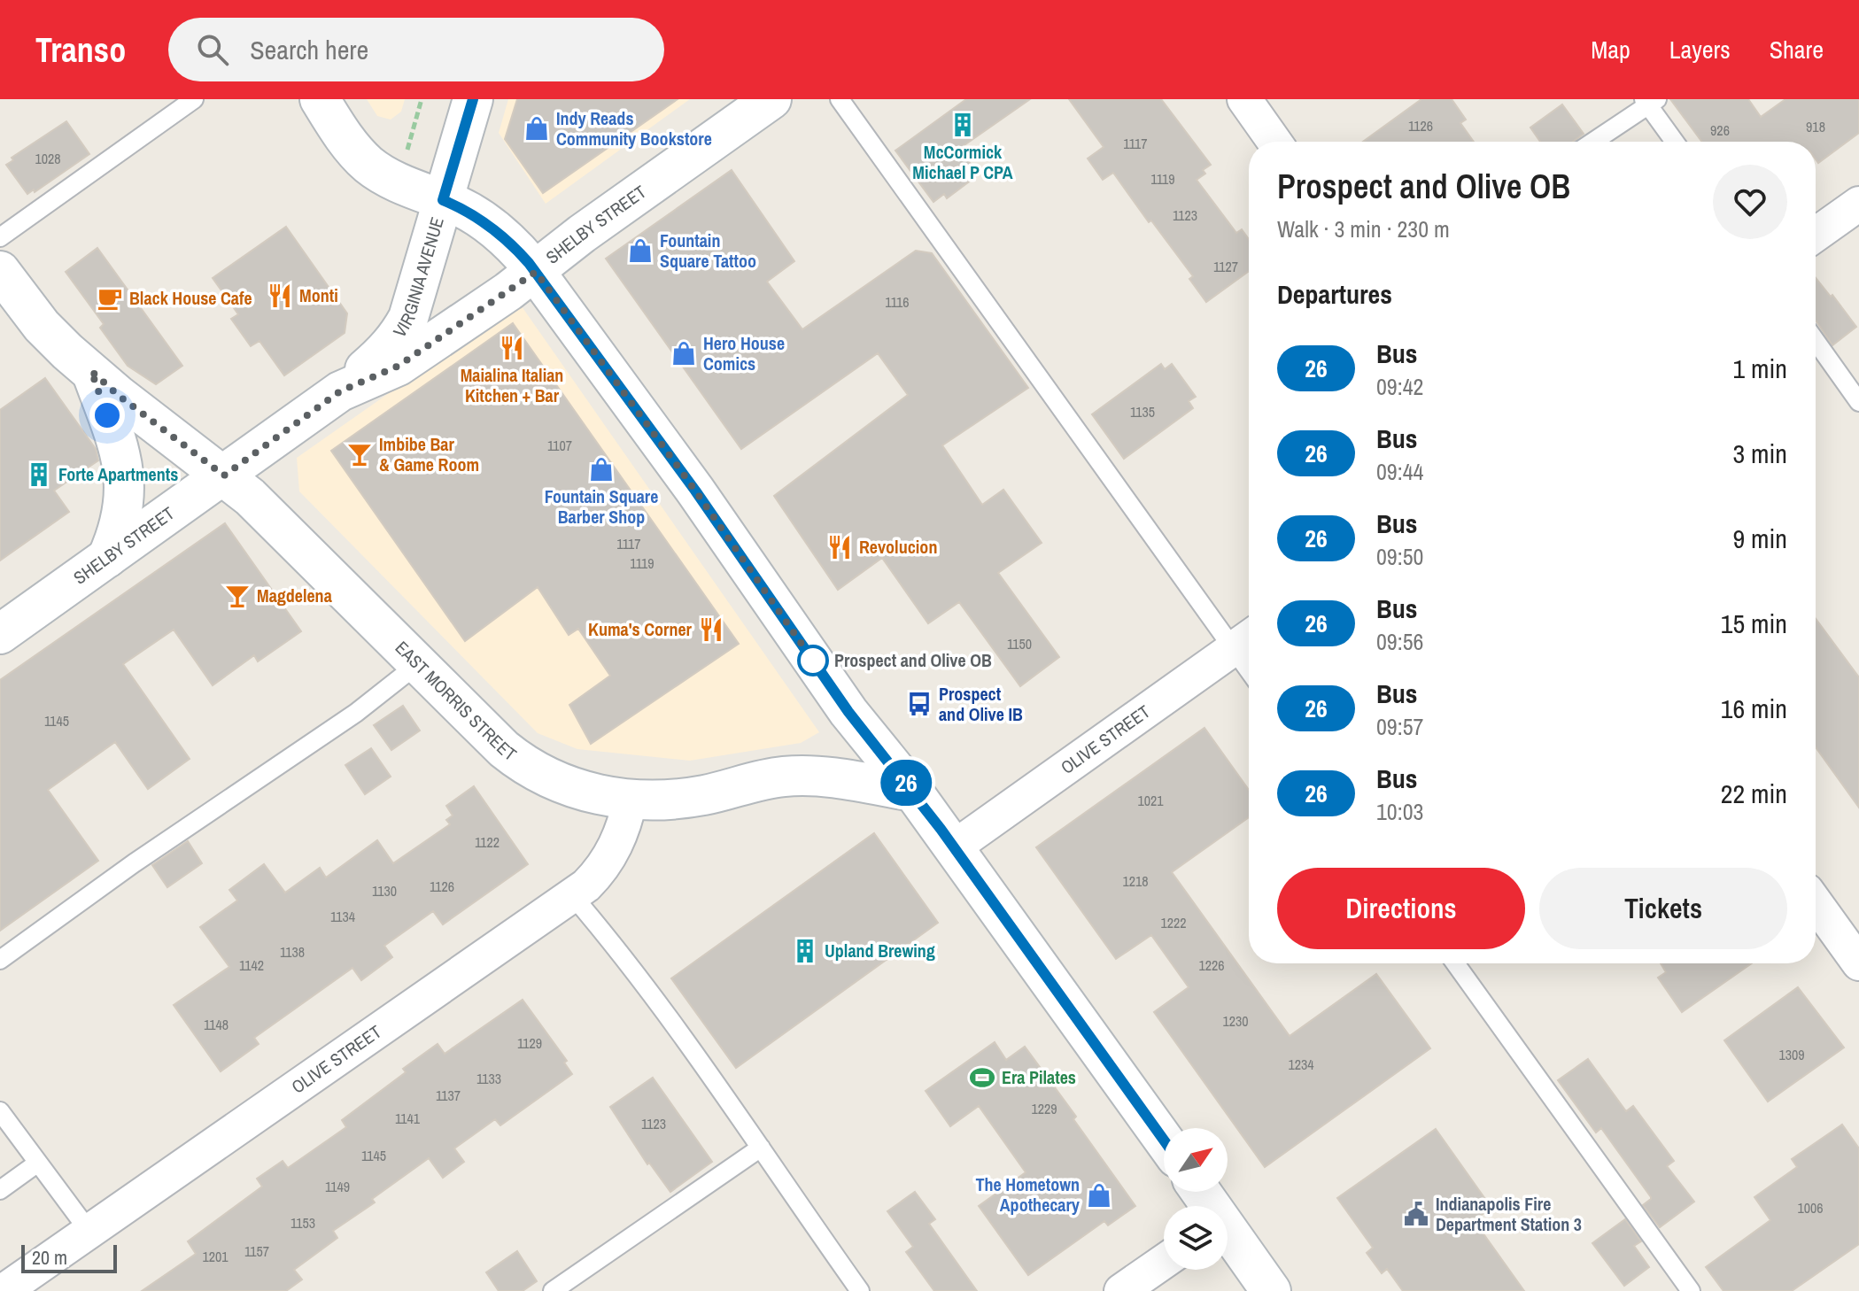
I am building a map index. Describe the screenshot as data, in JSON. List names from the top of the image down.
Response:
{
  "streets": {
    "main road": ["SHELBY STREET", "VIRGINIA AVENUE", "EAST MORRIS STREET"],
    "street": ["OLIVE STREET"]
  },
  "crossings": [
    ["SHELBY STREET", "VIRGINIA AVENUE"],
    ["SHELBY STREET", "EAST MORRIS STREET"],
    ["EAST MORRIS STREET", "OLIVE STREET"]
  ],
  "places": {
    "building": ["McCormick Michael P CPA", "Forte Apartments", "Upland Brewing"],
    "shop": [
      "Indy Reads Community Bookstore",
      "Fountain Square Tattoo",
      "Hero House Comics",
      "Fountain Square Barber Shop",
      "The Hometown Apothecary"
    ],
    "restaurant": [
      "Monti",
      "Maialina Italian Kitchen + Bar",
      "Revolucion",
      "Kuma's Corner"
    ],
    "cafe": ["Black House Cafe"],
    "bar": ["Imbibe Bar & Game Room", "Magdelena"],
    "other": ["Prospect and Olive OB"],
    "bus stop": ["Prospect and Olive IB"],
    "sports": ["Era Pilates"],
    "public building": ["Indianapolis Fire Department Station 3"]
  },
  "lines": ["bus line 26"],
  "house_numbers": [
    "1126",
    "918",
    "926",
    "1117",
    "1028",
    "1119",
    "1123",
    "1127",
    "1116",
    "1135",
    "1107",
    "1117",
    "1119",
    "1150",
    "1145",
    "1021",
    "1122",
    "1218",
    "1126",
    "1130",
    "1134",
    "1222",
    "1138",
    "1142",
    "1226",
    "1230",
    "1148",
    "1129",
    "1309",
    "1234",
    "1133",
    "1137",
    "1229",
    "1141",
    "1123",
    "1145",
    "1149",
    "1006",
    "1153",
    "1157",
    "1201"
  ],
  "scale_bar": "20 m",
  "north": "top right",
  "page": {
    "header": "Transo",
    "search": "Search here",
    "nav": ["Map", "Layers", "Share"],
    "on_map": "26",
    "heading": [
      ["Prospect and Olive OB", "Walk · 3 min · 230 m"],
      "Departures"
    ],
    "list": [
      {
        "mark": "26",
        "name": "Bus",
        "note": "09:42",
        "value": "1 min"
      },
      {
        "mark": "26",
        "name": "Bus",
        "note": "09:44",
        "value": "3 min"
      },
      {
        "mark": "26",
        "name": "Bus",
        "note": "09:50",
        "value": "9 min"
      },
      {
        "mark": "26",
        "name": "Bus",
        "note": "09:56",
        "value": "15 min"
      },
      {
        "mark": "26",
        "name": "Bus",
        "note": "09:57",
        "value": "16 min"
      },
      {
        "mark": "26",
        "name": "Bus",
        "note": "10:03",
        "value": "22 min"
      }
    ],
    "buttons": ["Directions", "Tickets"],
    "scale": "20 m"
  }
}
